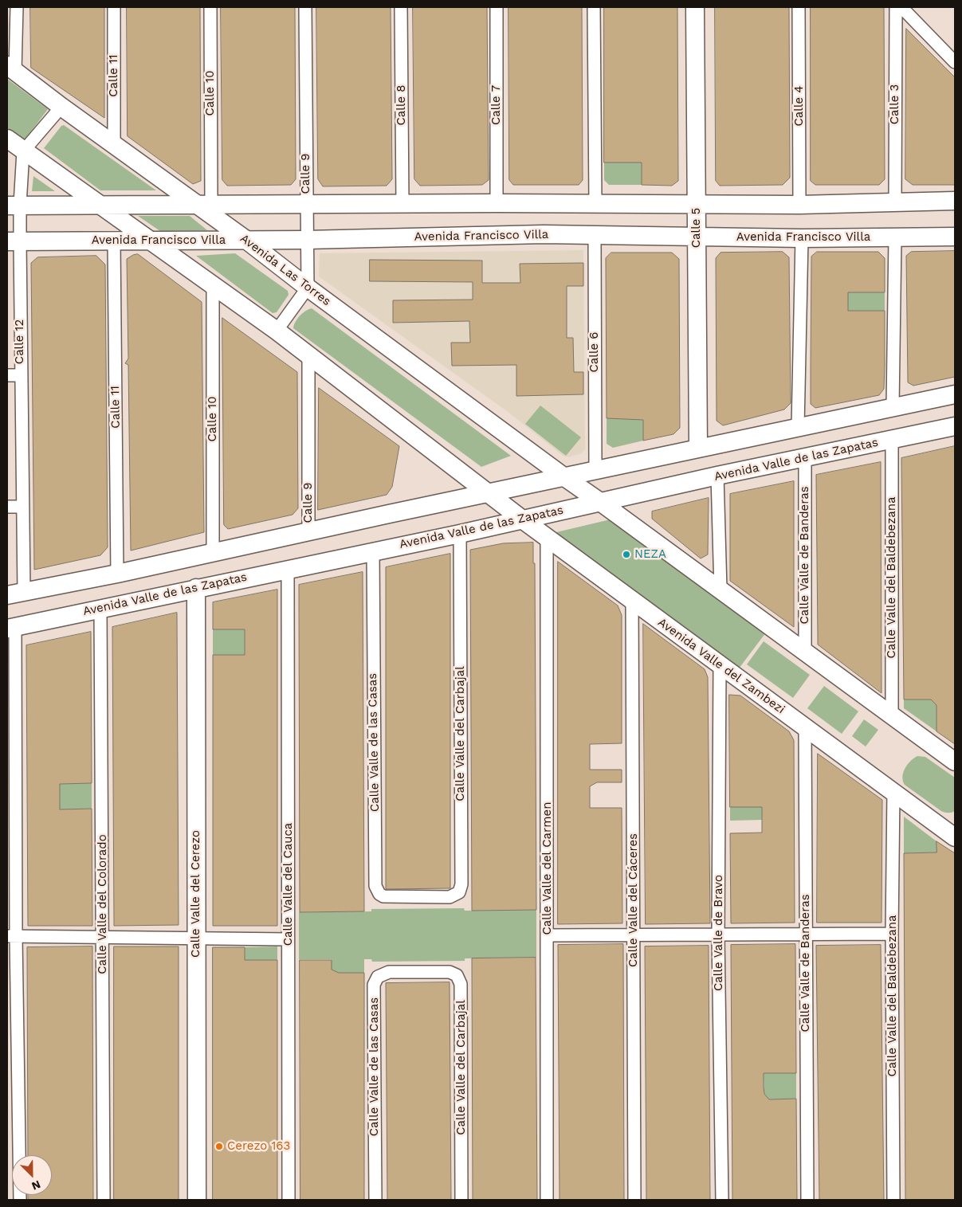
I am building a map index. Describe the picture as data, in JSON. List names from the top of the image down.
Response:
{
  "streets": {
    "main road": [
      "Calle 5",
      "Avenida Francisco Villa",
      "Avenida Las Torres",
      "Avenida Valle de las Zapatas",
      "Avenida Valle del Zambezi",
      "Calle Valle del Cerezo"
    ],
    "street": [
      "Calle 11",
      "Calle 10",
      "Calle 3",
      "Calle 8",
      "Calle 7",
      "Calle 4",
      "Calle 9",
      "Calle 12",
      "Calle 6",
      "Calle Valle de Banderas",
      "Calle Valle del Baldebezana",
      "Calle Valle del Carbajal",
      "Calle Valle de las Casas",
      "Calle Valle del Carmen",
      "Calle Valle del Cauca",
      "Calle Valle del Cáceres",
      "Calle Valle del Colorado",
      "Calle Valle de Bravo"
    ]
  },
  "crossings": [
    ["Calle 11", "Avenida Francisco Villa"],
    ["Calle 11", "Avenida Las Torres"],
    ["Calle 10", "Avenida Las Torres"],
    ["Calle 9", "Avenida Francisco Villa"],
    ["Calle 9", "Avenida Las Torres"],
    ["Calle 5", "Avenida Francisco Villa"],
    ["Avenida Francisco Villa", "Avenida Las Torres"],
    ["Avenida Francisco Villa", "Calle 12"],
    ["Avenida Francisco Villa", "Calle 6"],
    ["Avenida Valle de las Zapatas", "Calle Valle de Banderas"],
    ["Avenida Valle de las Zapatas", "Calle Valle del Baldebezana"],
    ["Avenida Valle de las Zapatas", "Avenida Valle del Zambezi"],
    ["Avenida Valle de las Zapatas", "Calle Valle del Carbajal"],
    ["Avenida Valle de las Zapatas", "Calle Valle de las Casas"],
    ["Avenida Valle de las Zapatas", "Calle Valle del Cauca"],
    ["Avenida Valle de las Zapatas", "Calle Valle del Cerezo"],
    ["Avenida Valle de las Zapatas", "Calle Valle del Colorado"],
    ["Calle Valle de Banderas", "Avenida Valle del Zambezi"],
    ["Calle Valle del Baldebezana", "Avenida Valle del Zambezi"],
    ["Avenida Valle del Zambezi", "Calle Valle del Carmen"],
    ["Avenida Valle del Zambezi", "Calle Valle del Cáceres"],
    ["Avenida Valle del Zambezi", "Calle Valle de Bravo"],
    ["Calle Valle del Carbajal", "Calle Valle de las Casas"]
  ],
  "places": ["NEZA", "Cerezo 163"],
  "north": "bottom right"
}
